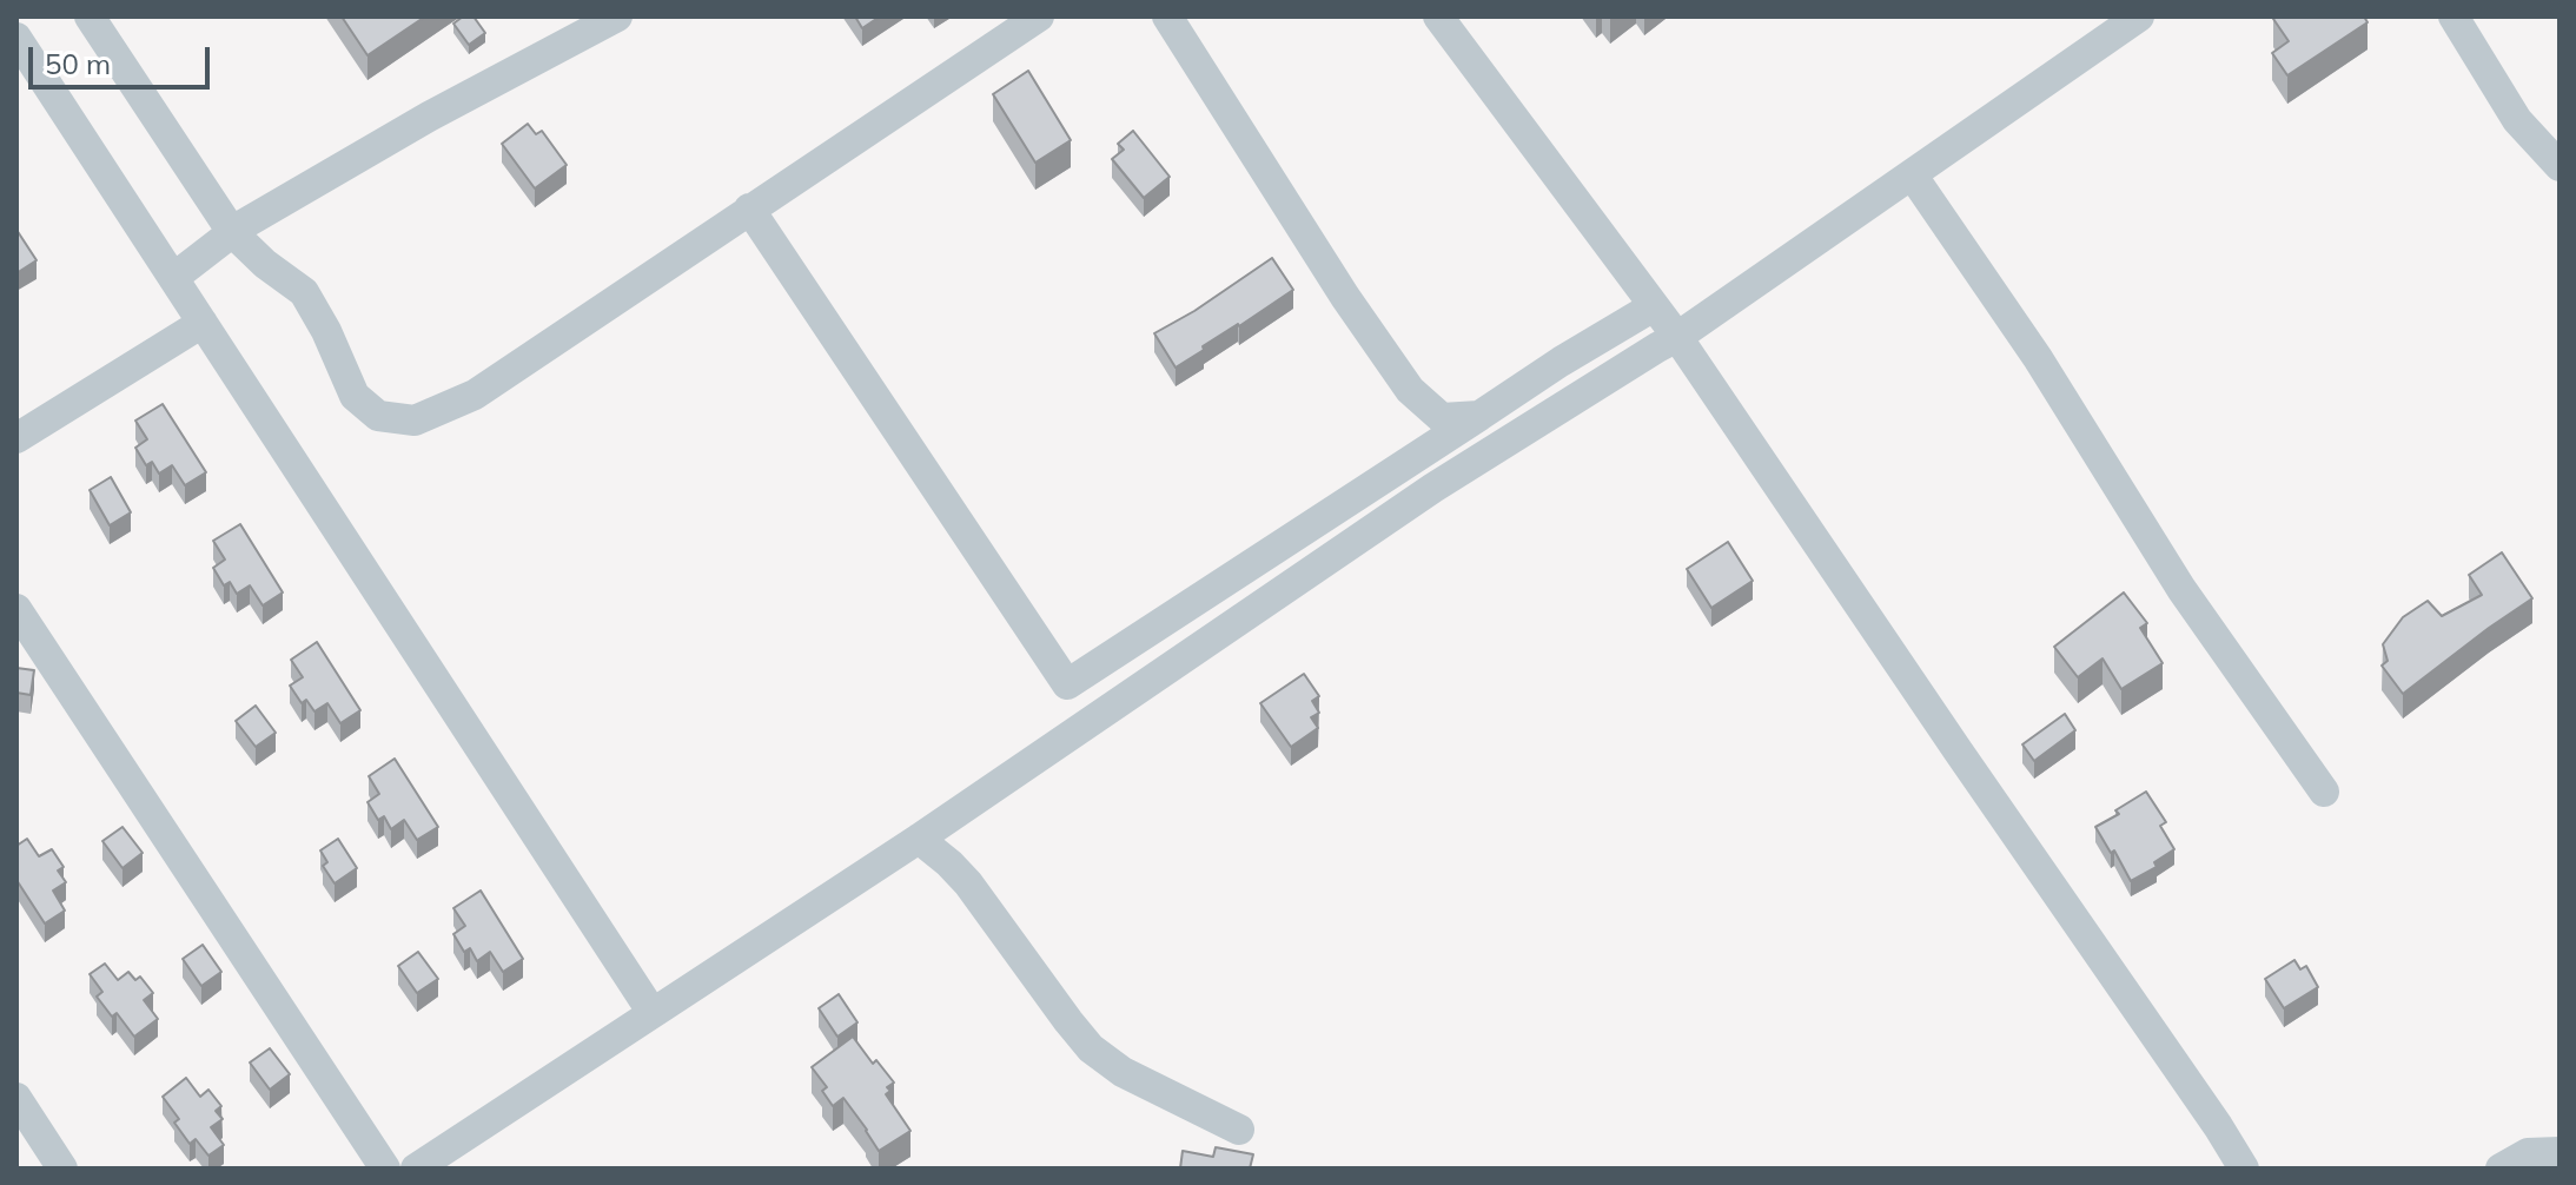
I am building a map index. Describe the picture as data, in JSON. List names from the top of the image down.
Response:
{
  "scale_bar": "50 m"
}
